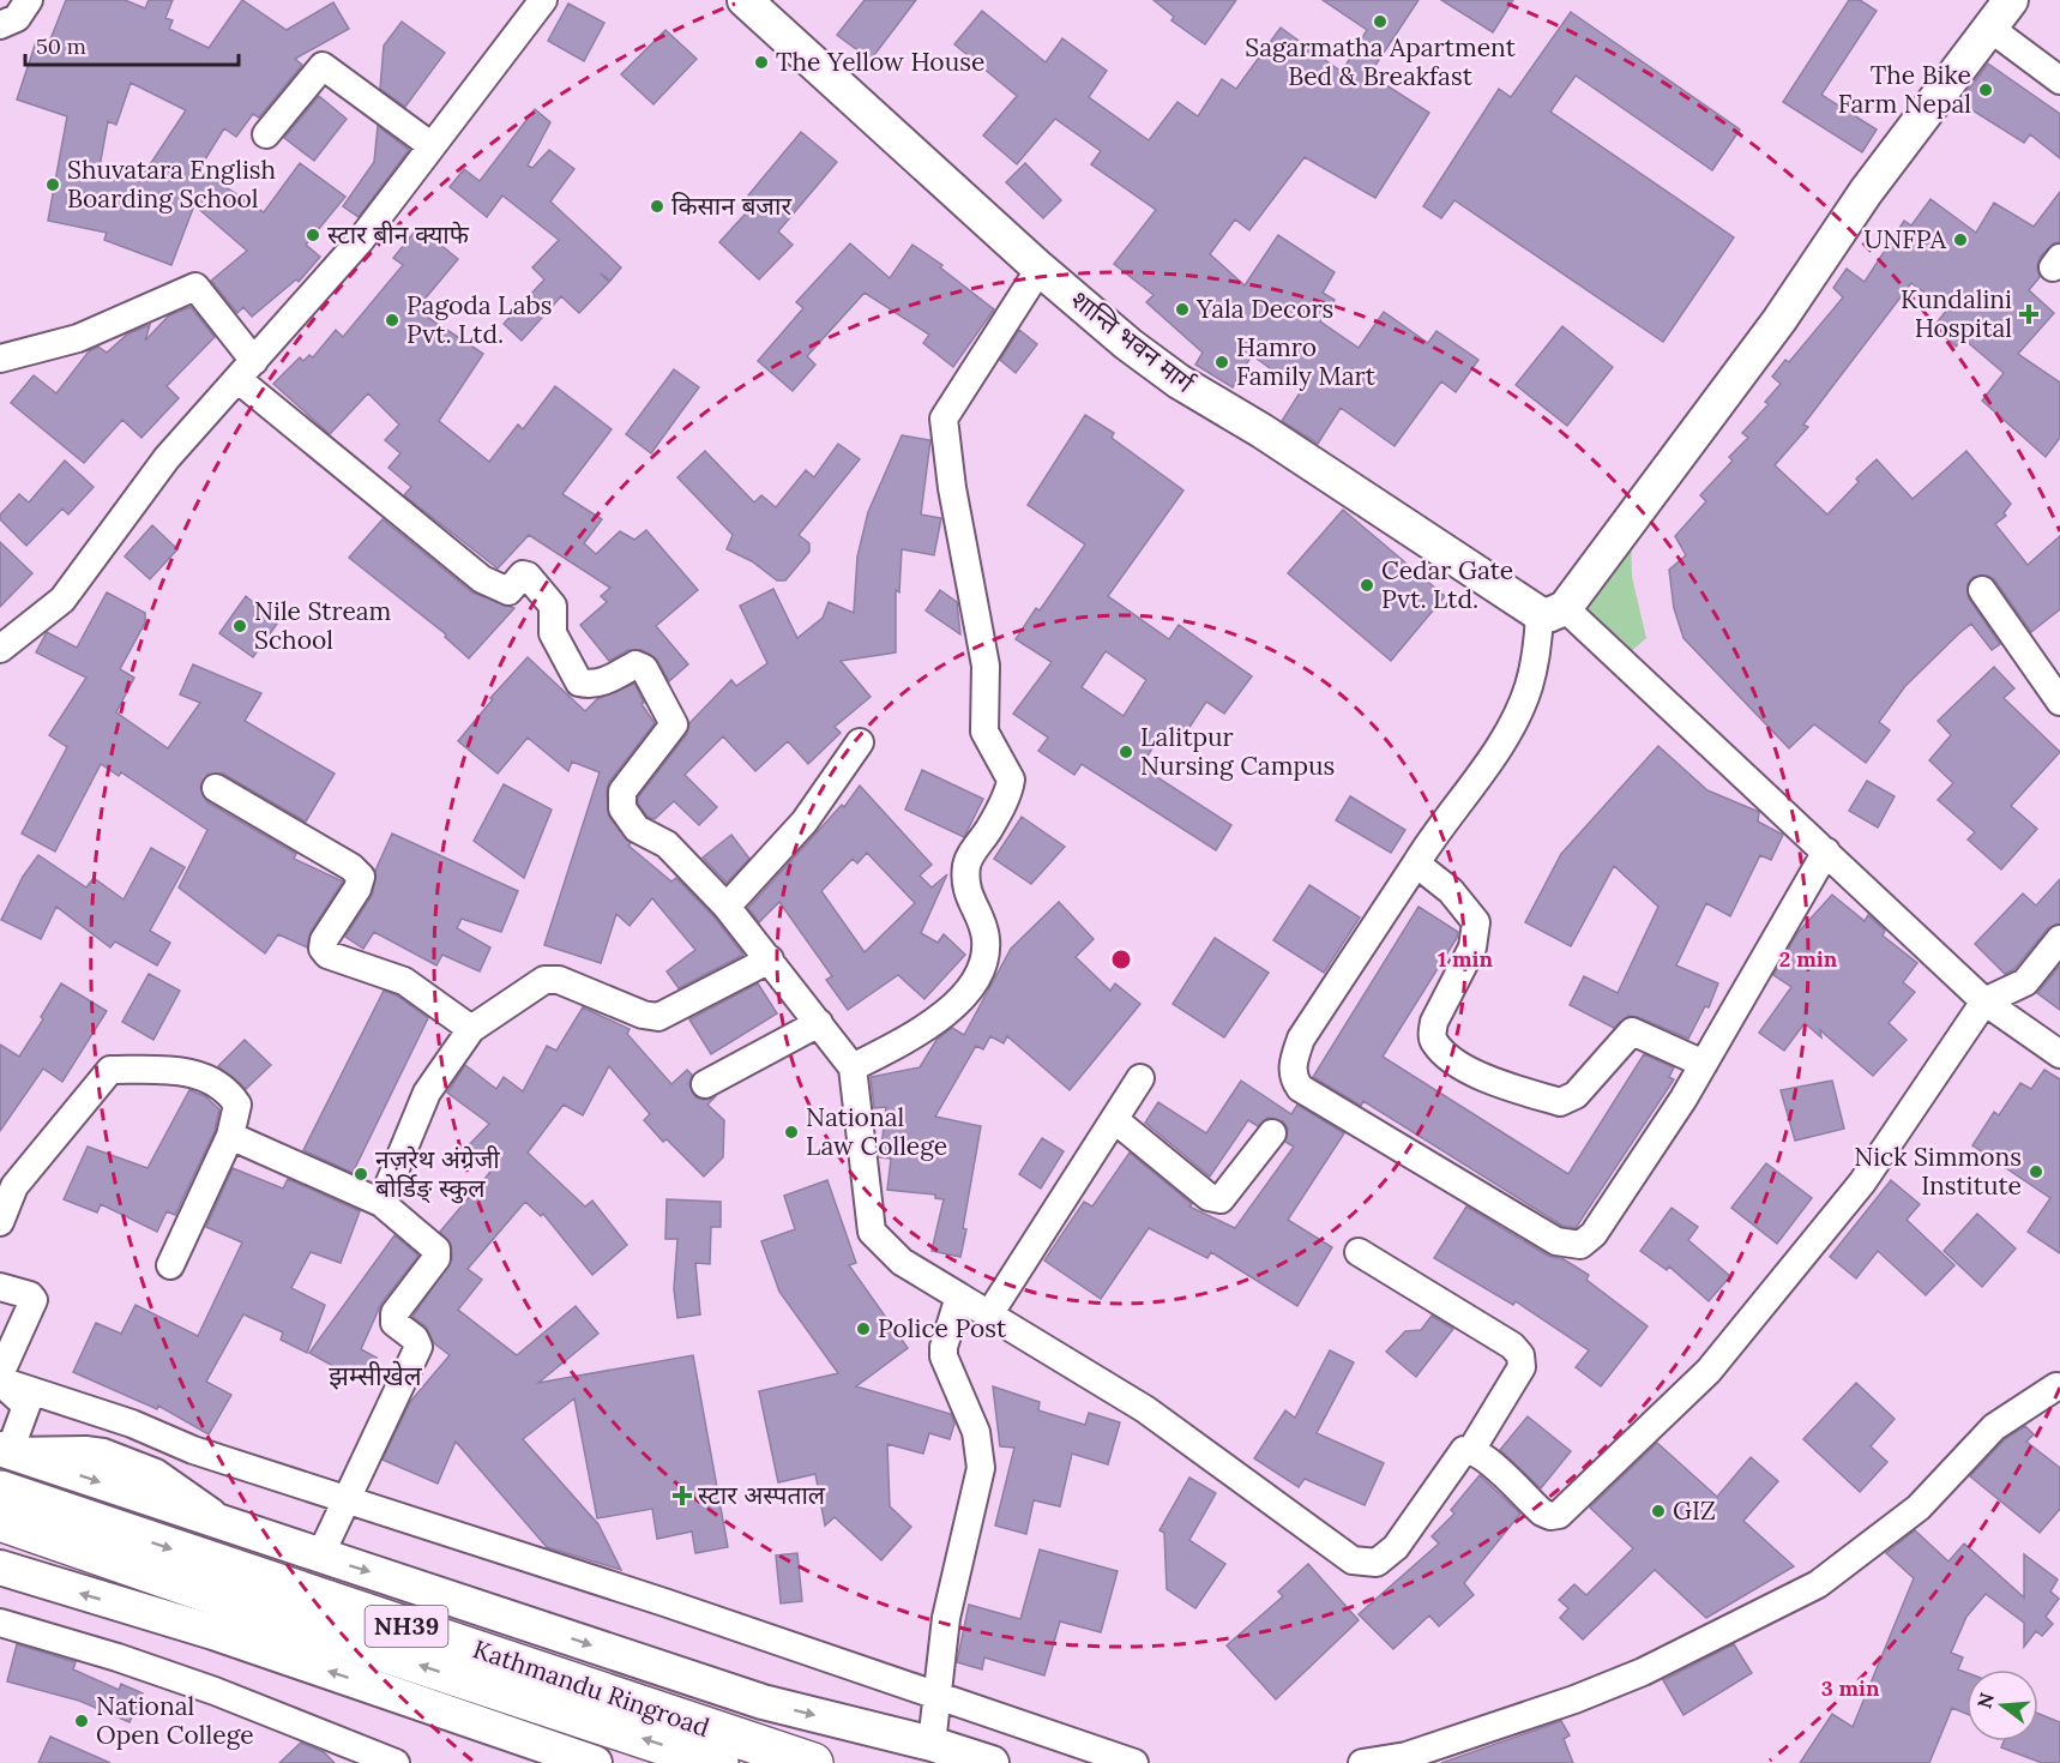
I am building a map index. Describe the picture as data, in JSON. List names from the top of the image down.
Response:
{
  "streets": {
    "highway": ["NH39", "Kathmandu Ringroad"],
    "main road": ["शान्ति भवन मार्ग"]
  },
  "districts": ["झम्सीखेल"],
  "places": {
    "other": [
      "Sagarmatha Apartment Bed & Breakfast",
      "The Yellow House",
      "The Bike Farm Nepal",
      "Shuvatara English Boarding School",
      "किसान बजार",
      "स्टार बीन क्याफे",
      "UNFPA",
      "Yala Decors",
      "Pagoda Labs Pvt. Ltd.",
      "Hamro Family Mart",
      "Cedar Gate Pvt. Ltd.",
      "Nile Stream School",
      "Lalitpur Nursing Campus",
      "National Law College",
      "Nick Simmons Institute",
      "नज़रेथ अंग्रेजी बोर्डिङ् स्कुल",
      "Police Post",
      "GIZ",
      "National Open College"
    ],
    "health": ["Kundalini Hospital", "स्टार अस्पताल"]
  },
  "scale_bar": "50 m",
  "north": "left",
  "rings": ["1 min", "2 min", "3 min"]
}
